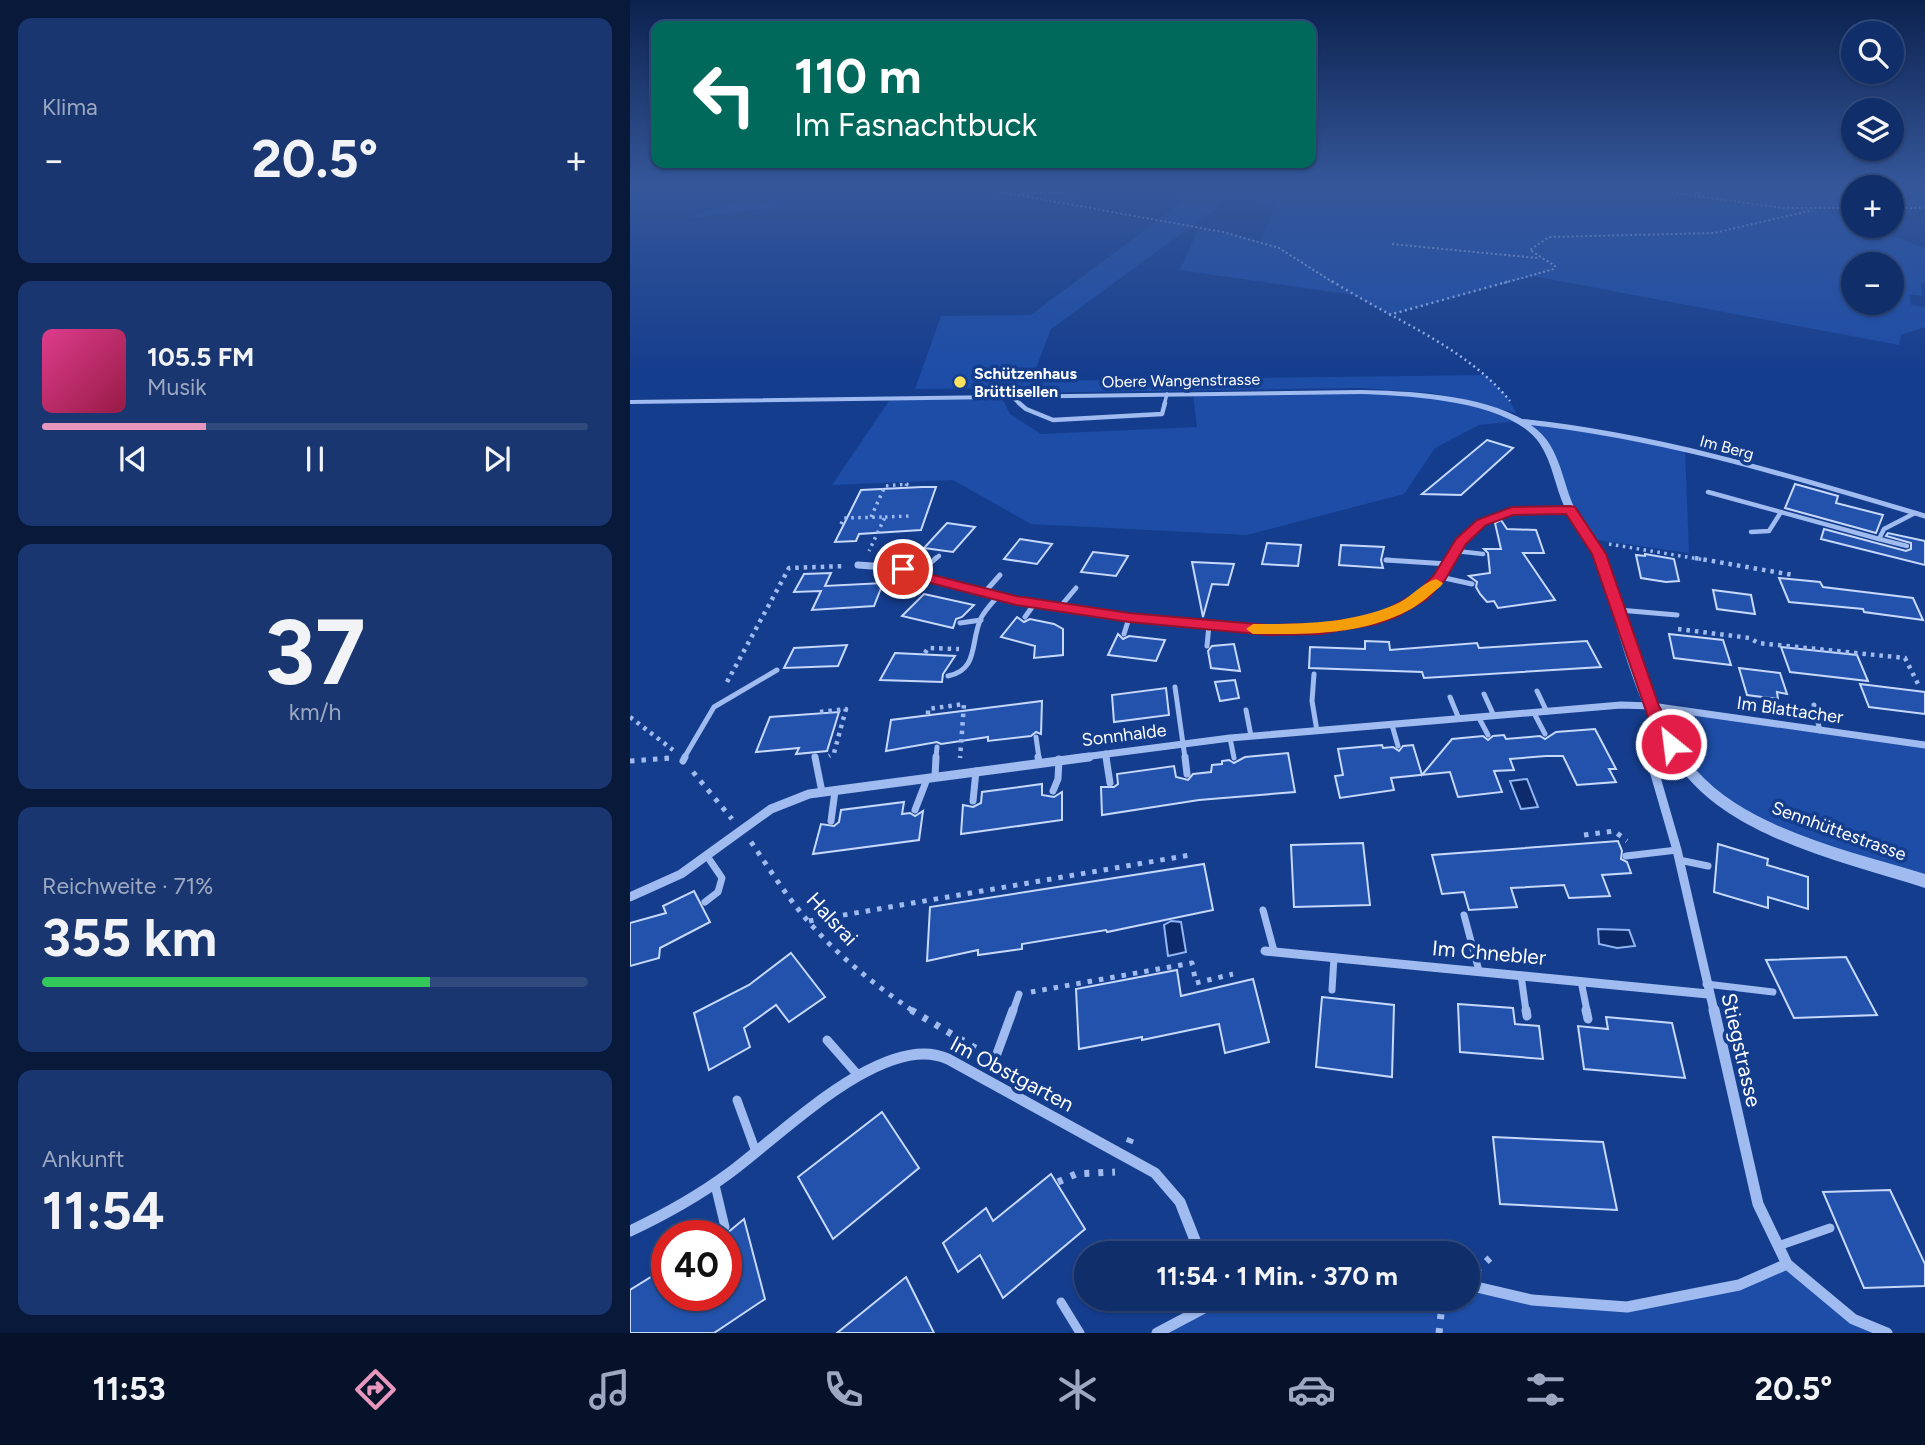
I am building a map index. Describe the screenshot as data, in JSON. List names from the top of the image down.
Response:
{
  "streets": {
    "street": [
      "Obere Wangenstrasse",
      "Im Berg",
      "Im Blattacher",
      "Sonnhalde",
      "Sennhüttestrasse",
      "Im Chnebler",
      "Stiegstrasse",
      "Im Obstgarten"
    ],
    "path": ["Halsrai"]
  },
  "crossings": [
    ["Obere Wangenstrasse", "Im Berg"],
    ["Obere Wangenstrasse", "Sennhüttestrasse"],
    ["Im Berg", "Sennhüttestrasse"],
    ["Im Blattacher", "Sonnhalde"],
    ["Im Blattacher", "Sennhüttestrasse"],
    ["Sonnhalde", "Sennhüttestrasse"],
    ["Sonnhalde", "Halsrai"],
    ["Sennhüttestrasse", "Stiegstrasse"],
    ["Im Chnebler", "Stiegstrasse"]
  ],
  "places": ["Schützenhaus Brüttisellen"],
  "page": {
    "tile": [
      "Klima",
      ["37", "km/h"],
      ["Reichweite · 71%", "355 km"],
      ["Ankunft", "11:54"]
    ],
    "map_buttons": ["+", "−"],
    "turn": ["110 m", "Im Fasnachtbuck"],
    "heat": ["−", "20.5°", "+"],
    "song": ["105.5 FM", "Musik"],
    "limit": "40",
    "trip": "11:54 · 1 Min. · 370 m",
    "tabs": ["11:53", "20.5°"]
  }
}
